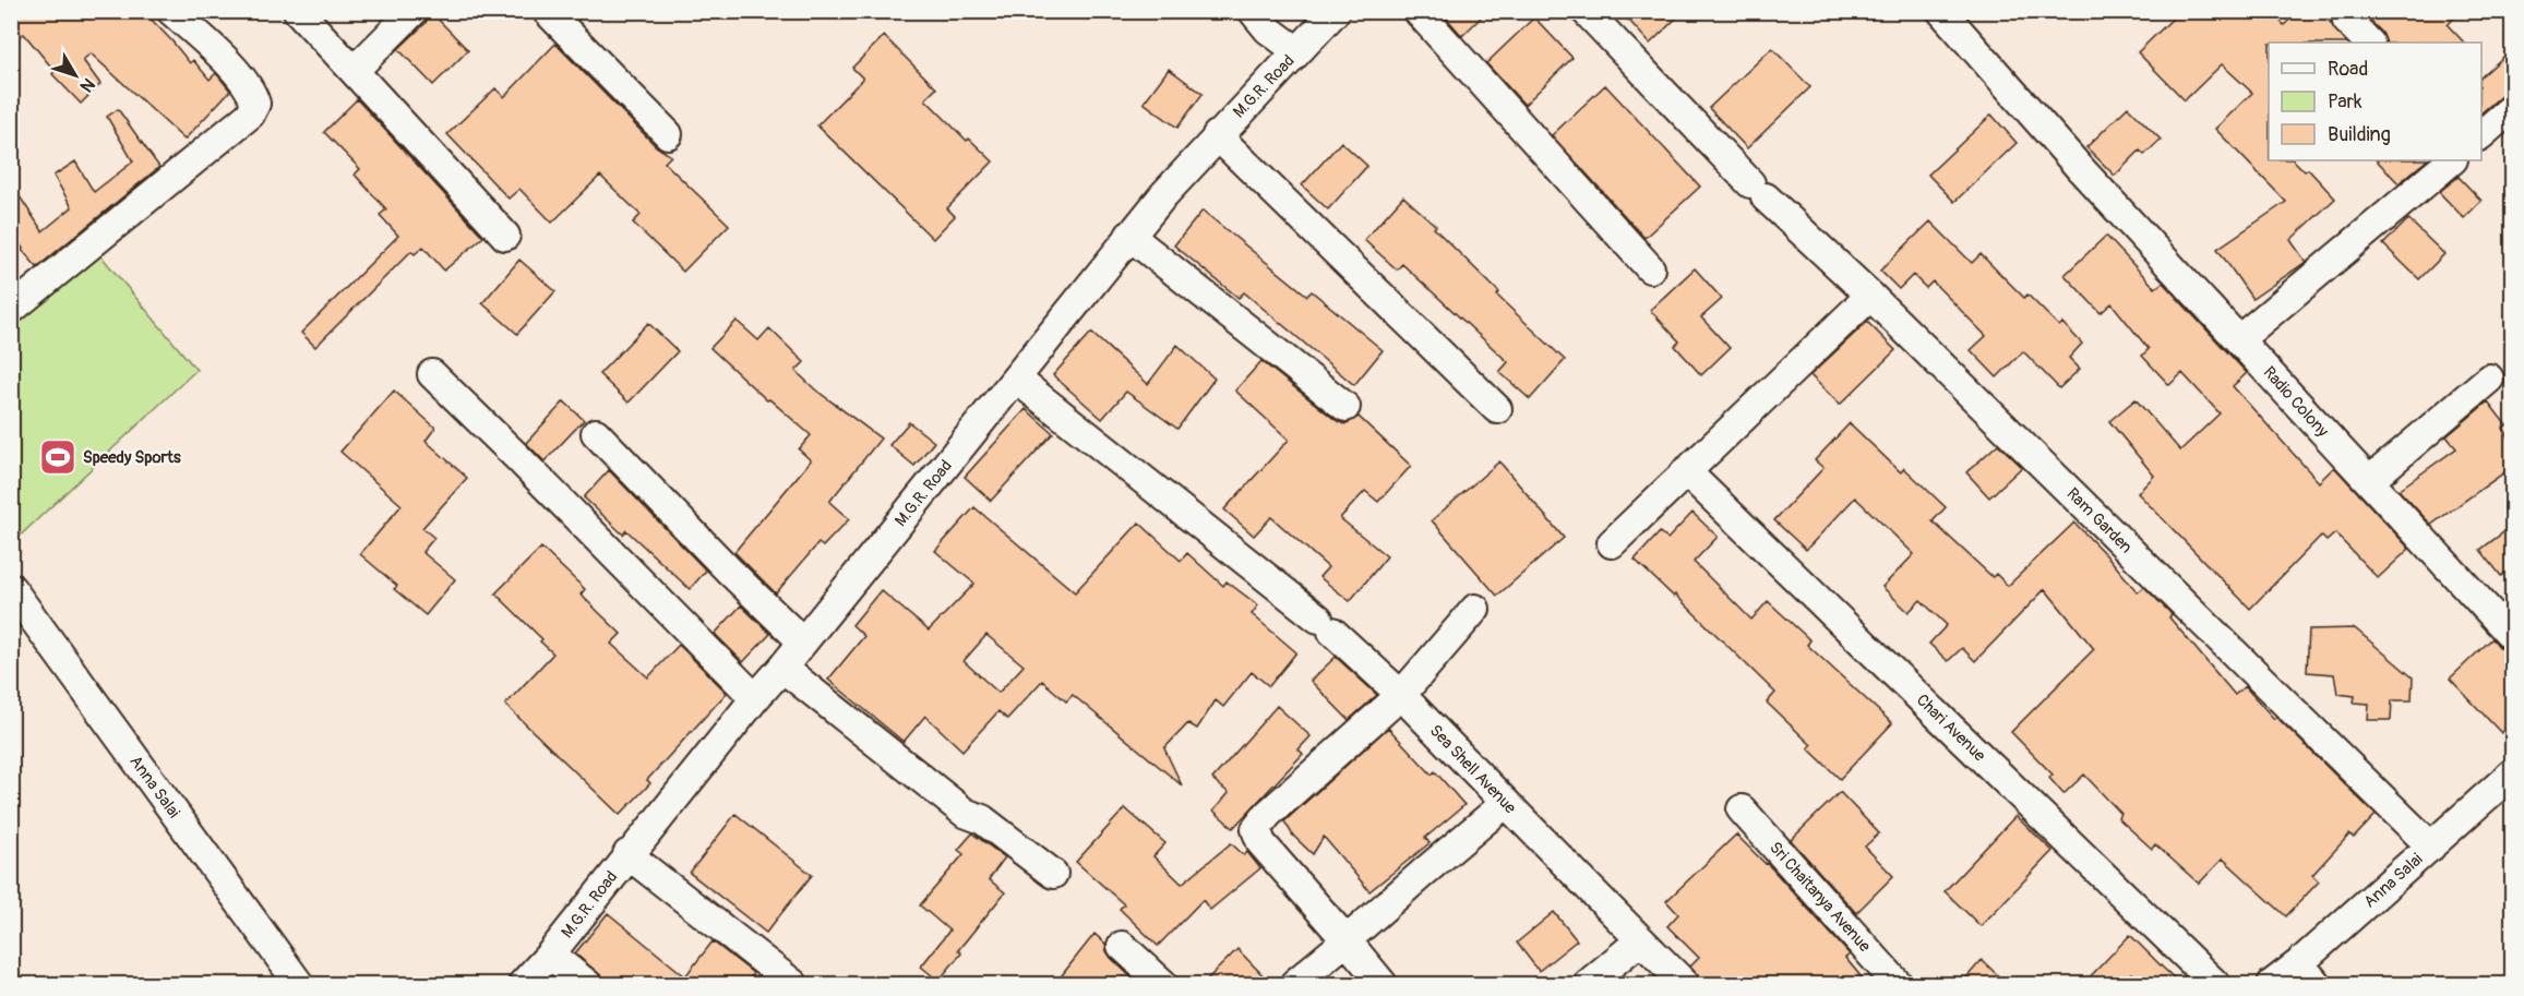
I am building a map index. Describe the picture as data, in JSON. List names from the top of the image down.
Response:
{
  "streets": {
    "street": [
      "M.G.R. Road",
      "Radio Colony",
      "Ram Garden",
      "Chari Avenue",
      "Sea Shell Avenue",
      "Anna Salai",
      "Sri Chaitanya Avenue"
    ]
  },
  "crossings": [
    ["M.G.R. Road", "Sea Shell Avenue"],
    ["Ram Garden", "Anna Salai"]
  ],
  "places": {
    "sports": ["Speedy Sports"]
  },
  "legend": ["Road", "Park", "Building"],
  "north": "bottom right"
}
